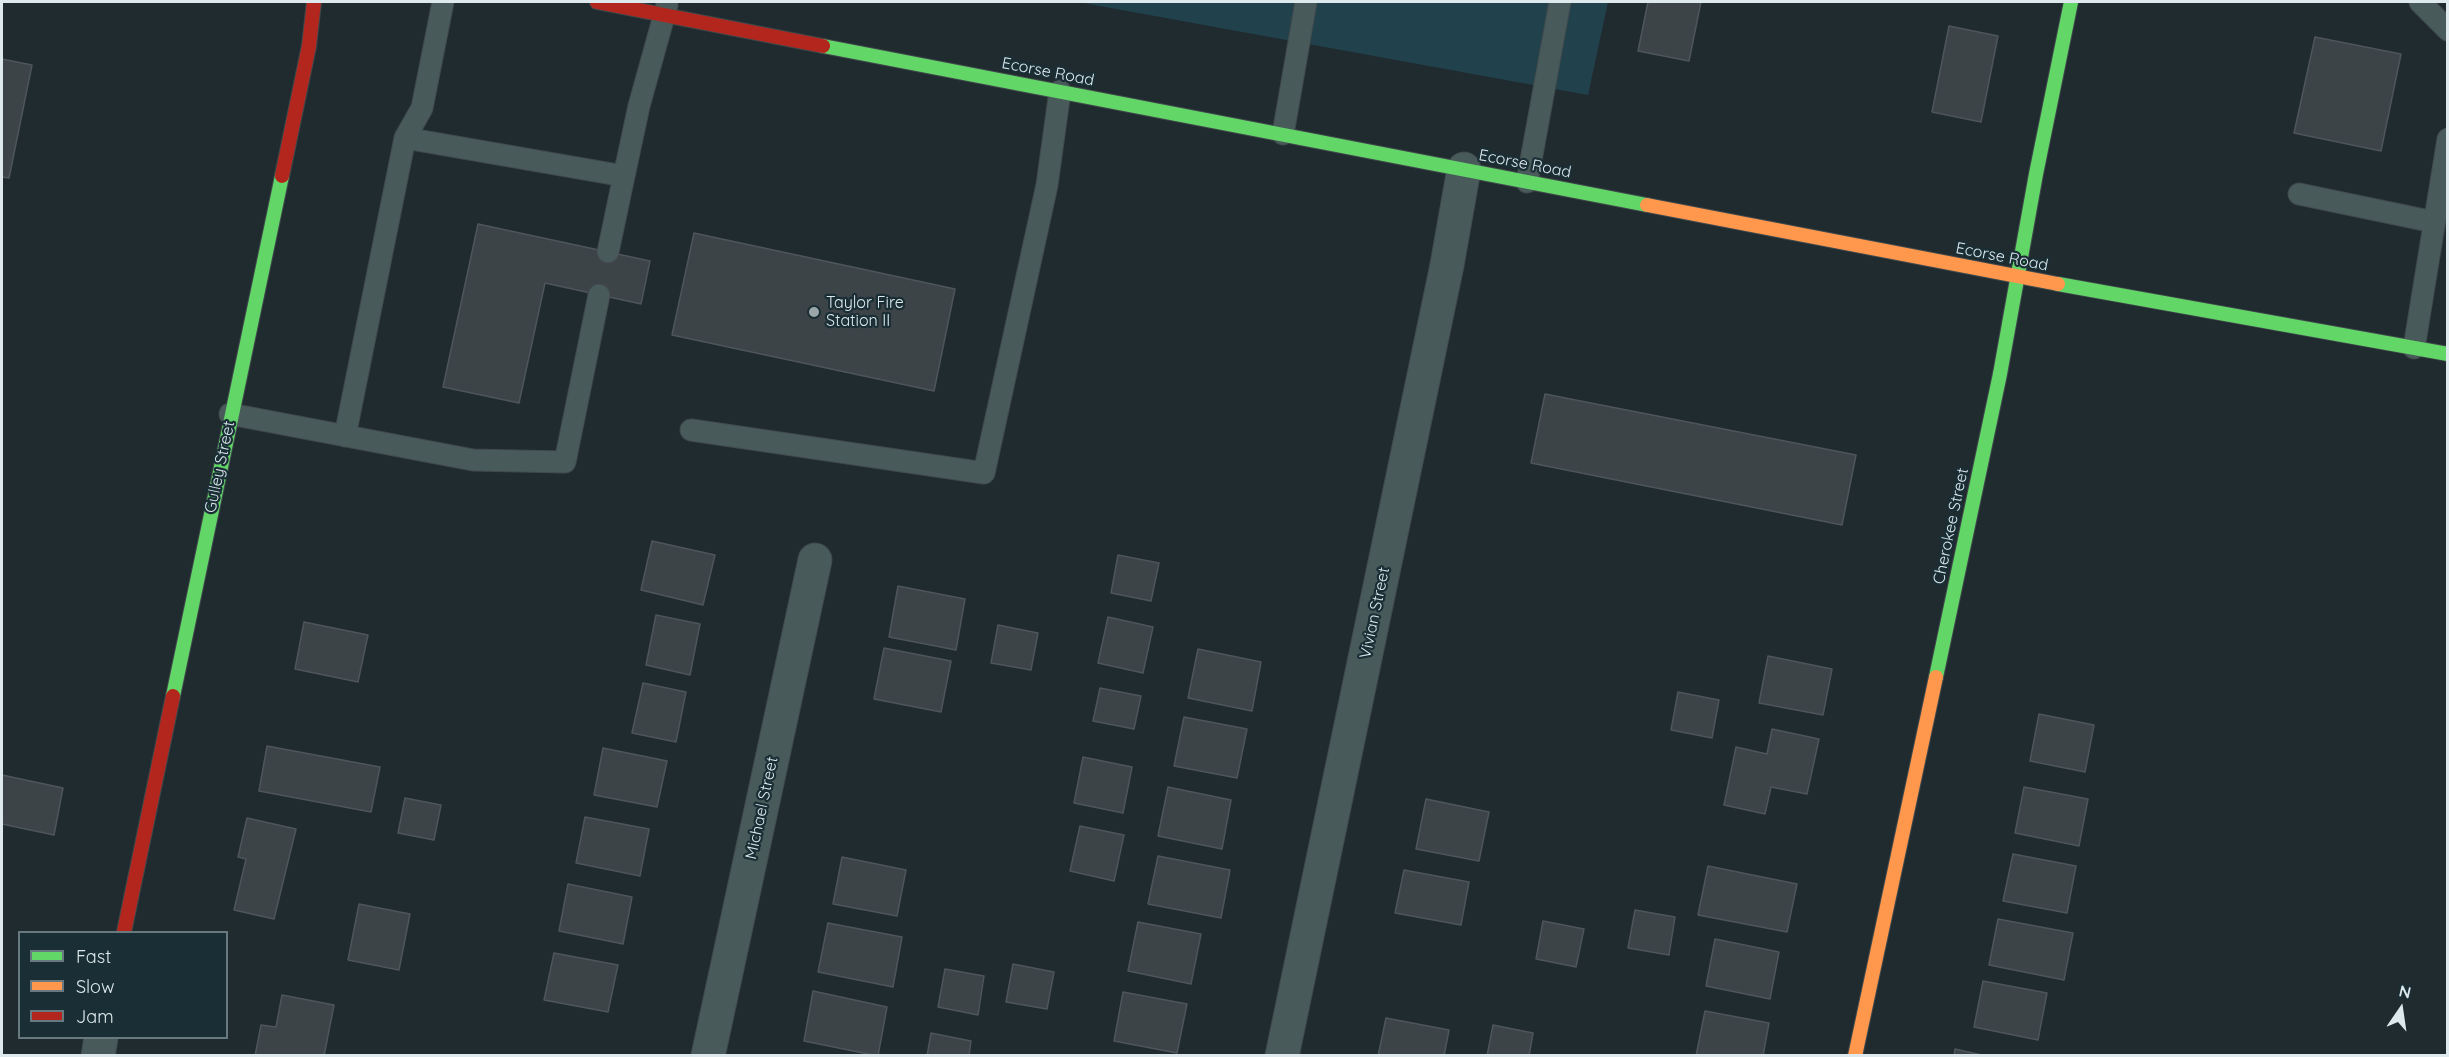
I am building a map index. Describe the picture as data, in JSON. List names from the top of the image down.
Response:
{
  "streets": {
    "street": [
      "Ecorse Road",
      "Gulley Street",
      "Cherokee Street",
      "Vivian Street",
      "Michael Street"
    ]
  },
  "crossings": [
    ["Ecorse Road", "Cherokee Street"],
    ["Ecorse Road", "Vivian Street"]
  ],
  "places": ["Taylor Fire Station II"],
  "legend": ["Fast", "Slow", "Jam"],
  "north": "top"
}
